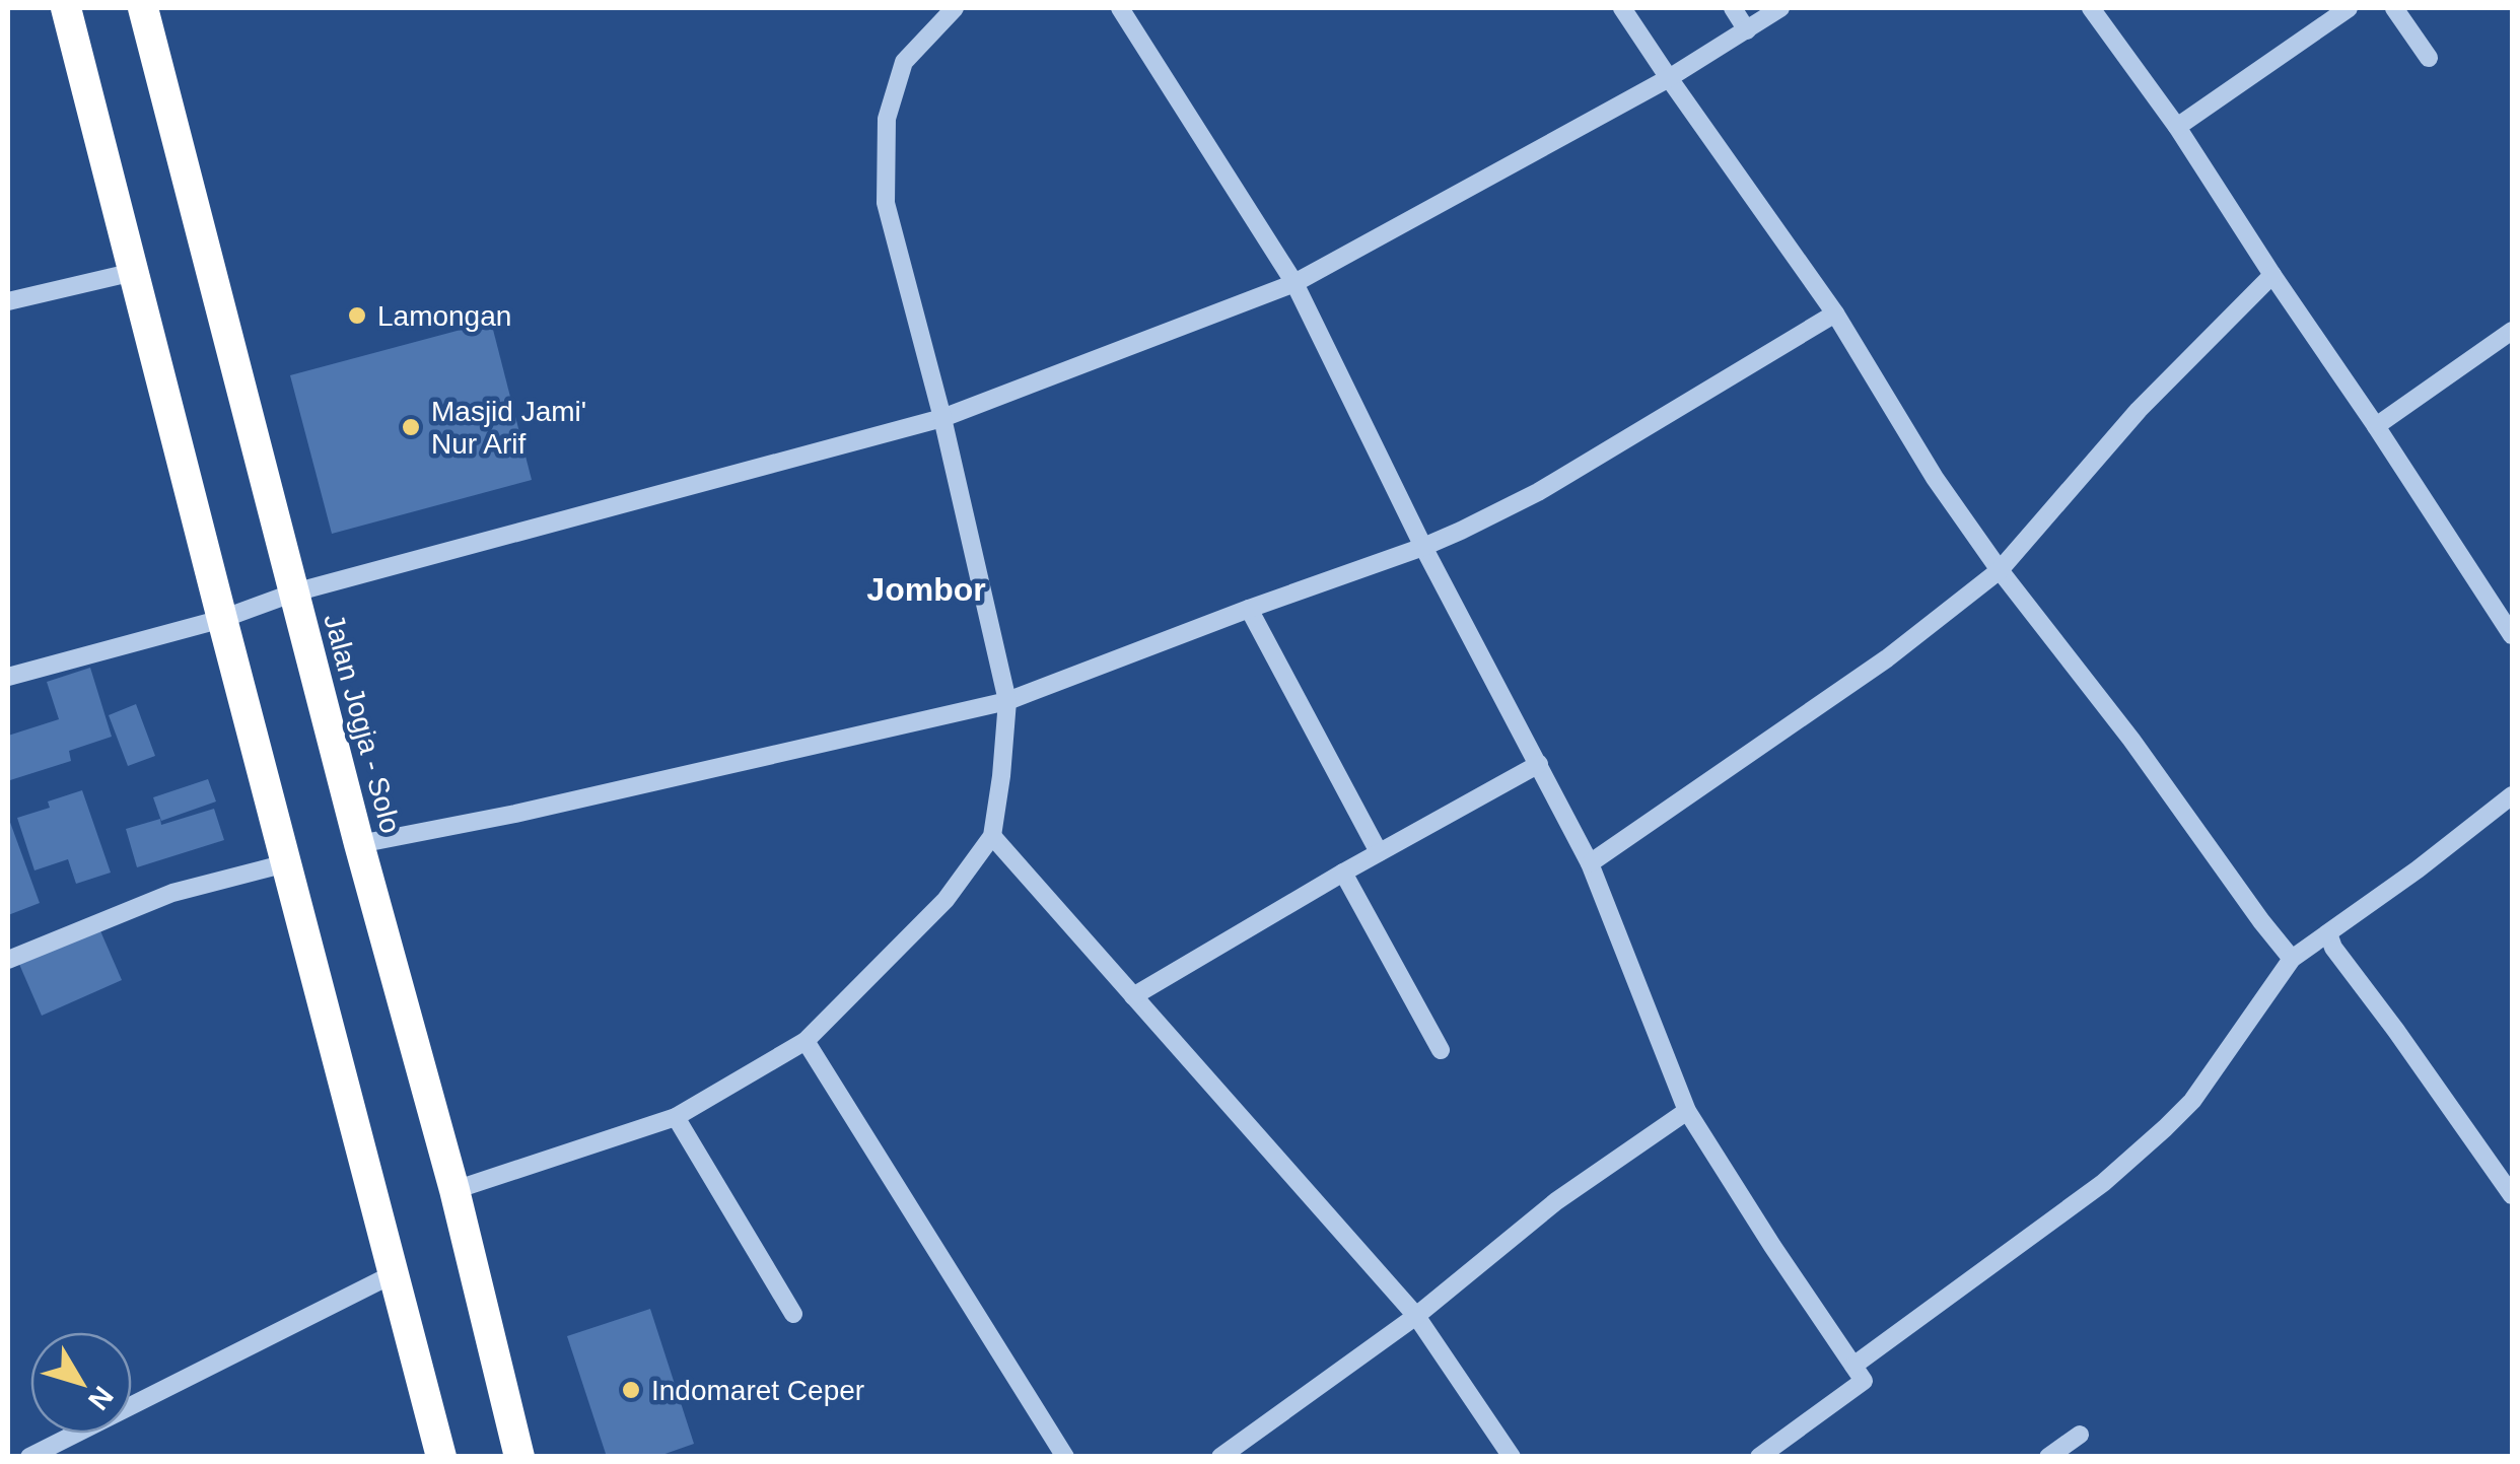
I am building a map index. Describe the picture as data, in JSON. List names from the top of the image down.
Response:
{
  "streets": {
    "highway": ["Jalan Jogja - Solo"]
  },
  "districts": ["Jombor"],
  "places": ["Lamongan", "Masjid Jami' Nur Arif", "Indomaret Ceper"],
  "north": "bottom right"
}
